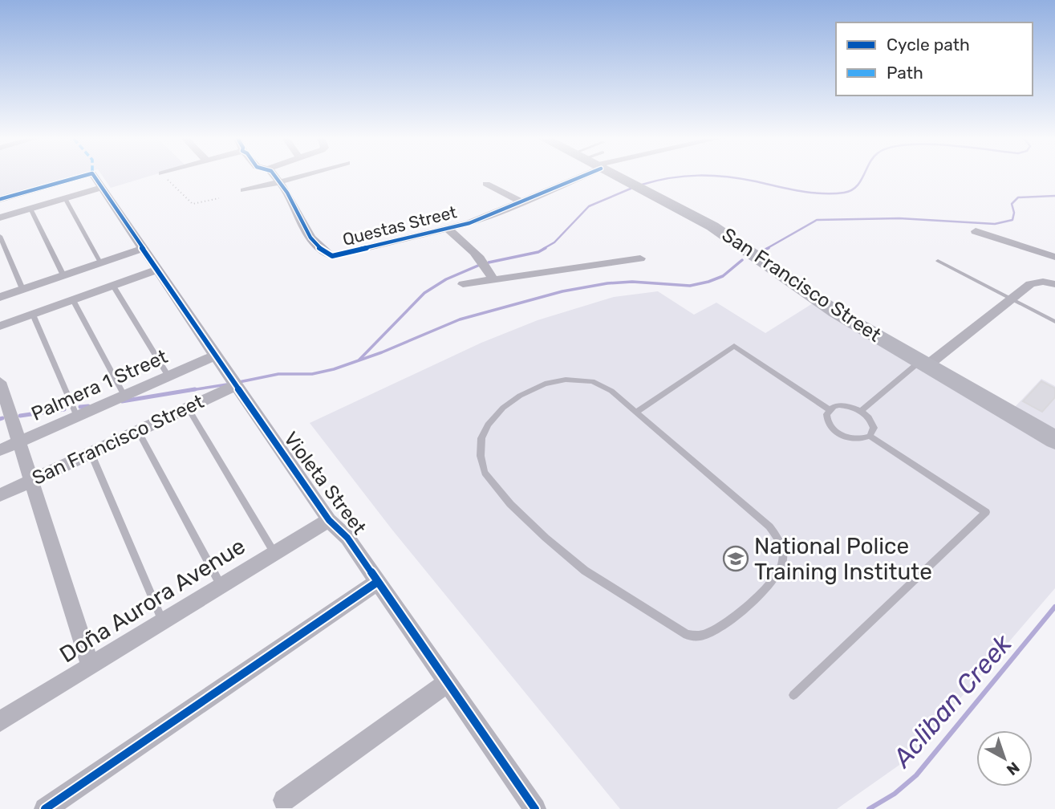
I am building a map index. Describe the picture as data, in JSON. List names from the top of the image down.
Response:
{
  "streets": {
    "main road": ["San Francisco Street"],
    "street": [
      "Questas Street",
      "Palmera 1 Street",
      "Violeta Street",
      "Doña Aurora Avenue"
    ]
  },
  "crossings": [
    ["San Francisco Street", "Violeta Street"],
    ["Palmera 1 Street", "Violeta Street"],
    ["Violeta Street", "Doña Aurora Avenue"]
  ],
  "water": ["Acliban Creek"],
  "places": {
    "school or university": ["National Police Training Institute"]
  },
  "legend": ["Cycle path", "Path"],
  "north": "bottom right"
}
